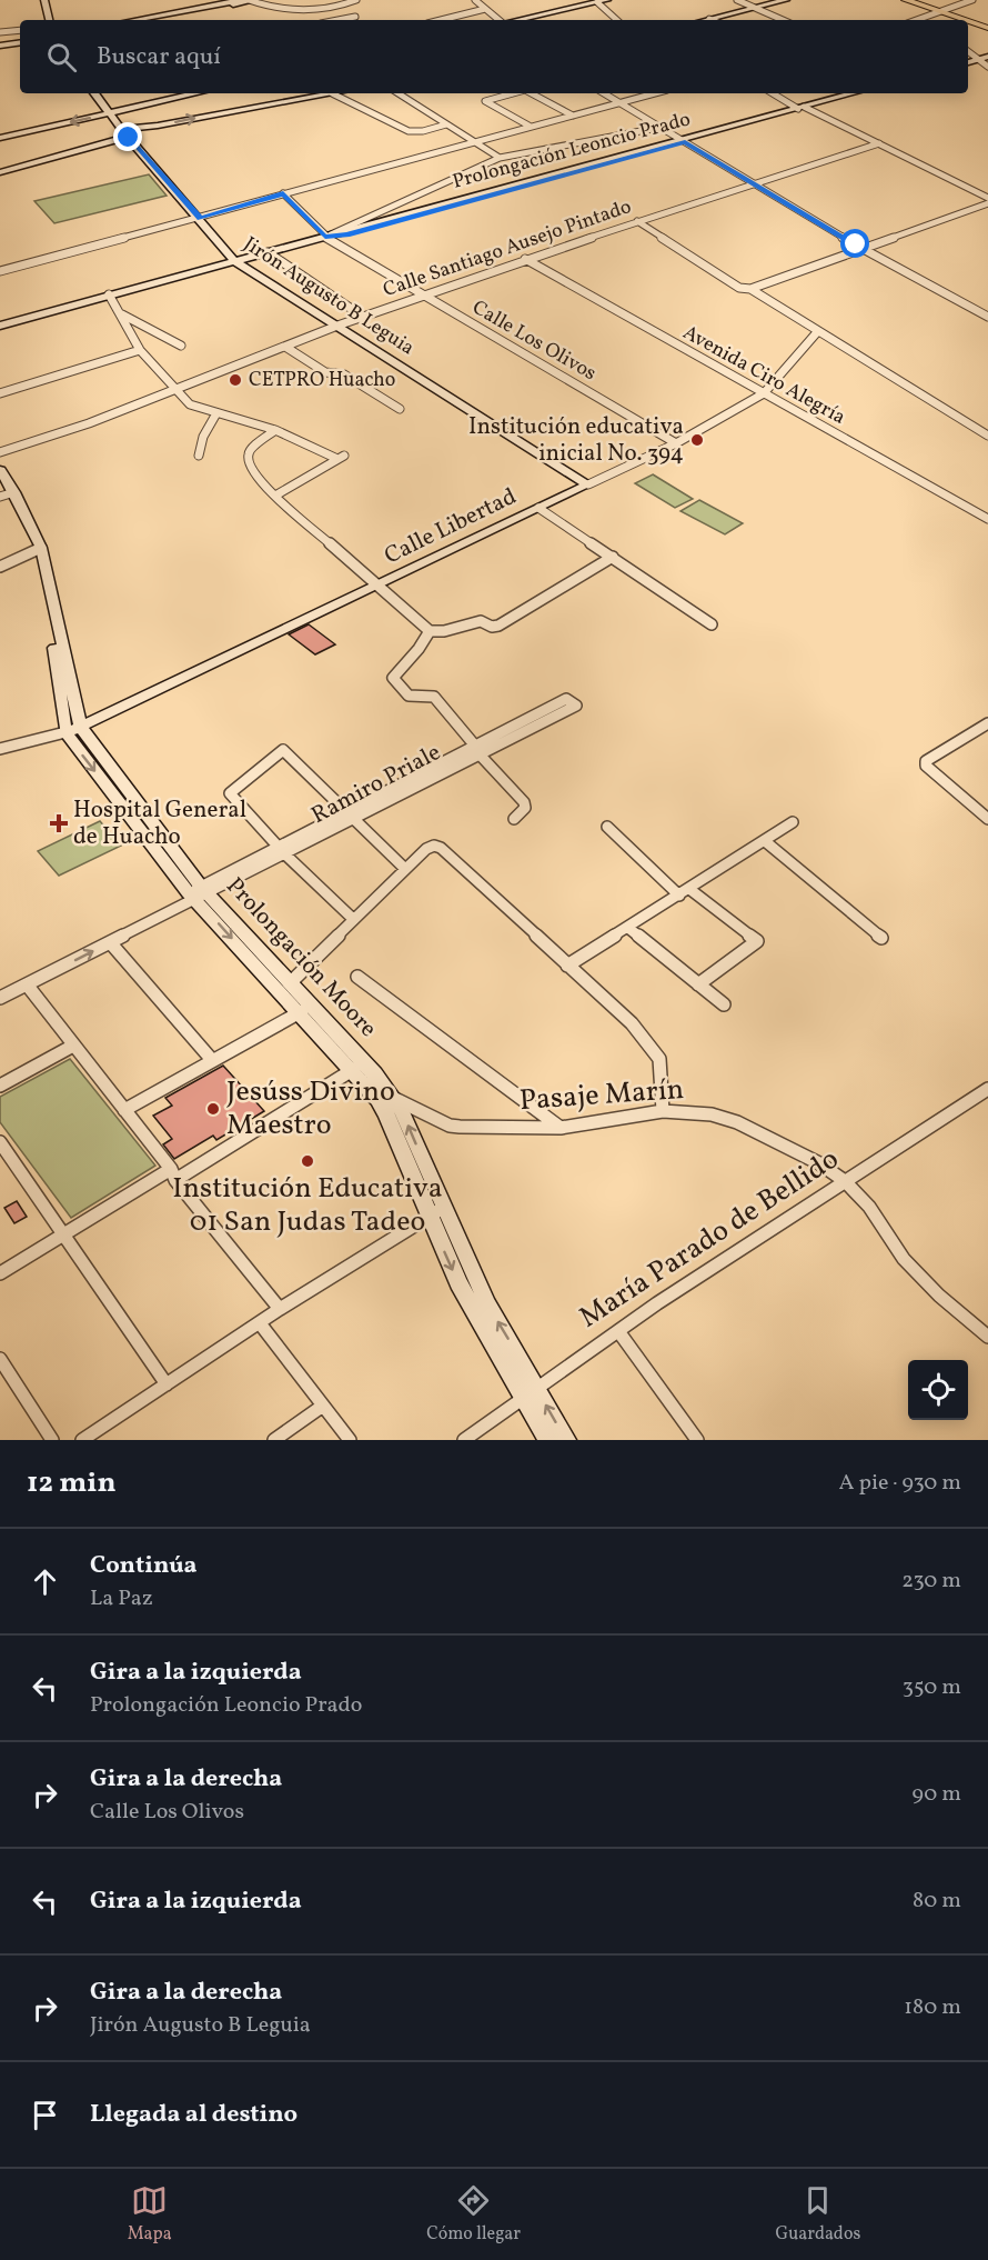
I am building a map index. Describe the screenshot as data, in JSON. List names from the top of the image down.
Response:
{
  "streets": {
    "street": [
      "Prolongación Leoncio Prado",
      "Calle Santiago Ausejo Pintado",
      "Jirón Augusto B Leguia",
      "Calle Los Olivos",
      "Avenida Ciro Alegría",
      "Calle Libertad",
      "Ramiro Priale",
      "Prolongación Moore",
      "Pasaje Marín",
      "María Parado de Bellido"
    ]
  },
  "crossings": [
    ["Prolongación Leoncio Prado", "Jirón Augusto B Leguia"],
    ["Prolongación Leoncio Prado", "Calle Los Olivos"],
    ["Calle Santiago Ausejo Pintado", "Jirón Augusto B Leguia"],
    ["Calle Santiago Ausejo Pintado", "Calle Los Olivos"],
    ["Calle Santiago Ausejo Pintado", "Avenida Ciro Alegría"],
    ["Jirón Augusto B Leguia", "Calle Libertad"],
    ["Calle Los Olivos", "Calle Libertad"],
    ["Avenida Ciro Alegría", "Calle Libertad"],
    ["Calle Libertad", "Prolongación Moore"],
    ["Ramiro Priale", "Prolongación Moore"],
    ["Prolongación Moore", "Pasaje Marín"],
    ["Prolongación Moore", "María Parado de Bellido"],
    ["Pasaje Marín", "María Parado de Bellido"]
  ],
  "places": {
    "other": [
      "CETPRO Huacho",
      "Institución educativa inicial No. 394",
      "Jesúss Divino Maestro",
      "Institución Educativa 01 San Judas Tadeo"
    ],
    "health": ["Hospital General de Huacho"]
  },
  "page": {
    "search": "Buscar aquí",
    "heading": ["12 min", "A pie · 930 m"],
    "list": [
      ["Continúa", "La Paz", "230 m"],
      ["Gira a la izquierda", "Prolongación Leoncio Prado", "350 m"],
      ["Gira a la derecha", "Calle Los Olivos", "90 m"],
      ["Gira a la izquierda", "80 m"],
      ["Gira a la derecha", "Jirón Augusto B Leguia", "180 m"],
      "Llegada al destino"
    ],
    "nav": ["Mapa", "Cómo llegar", "Guardados"]
  }
}
